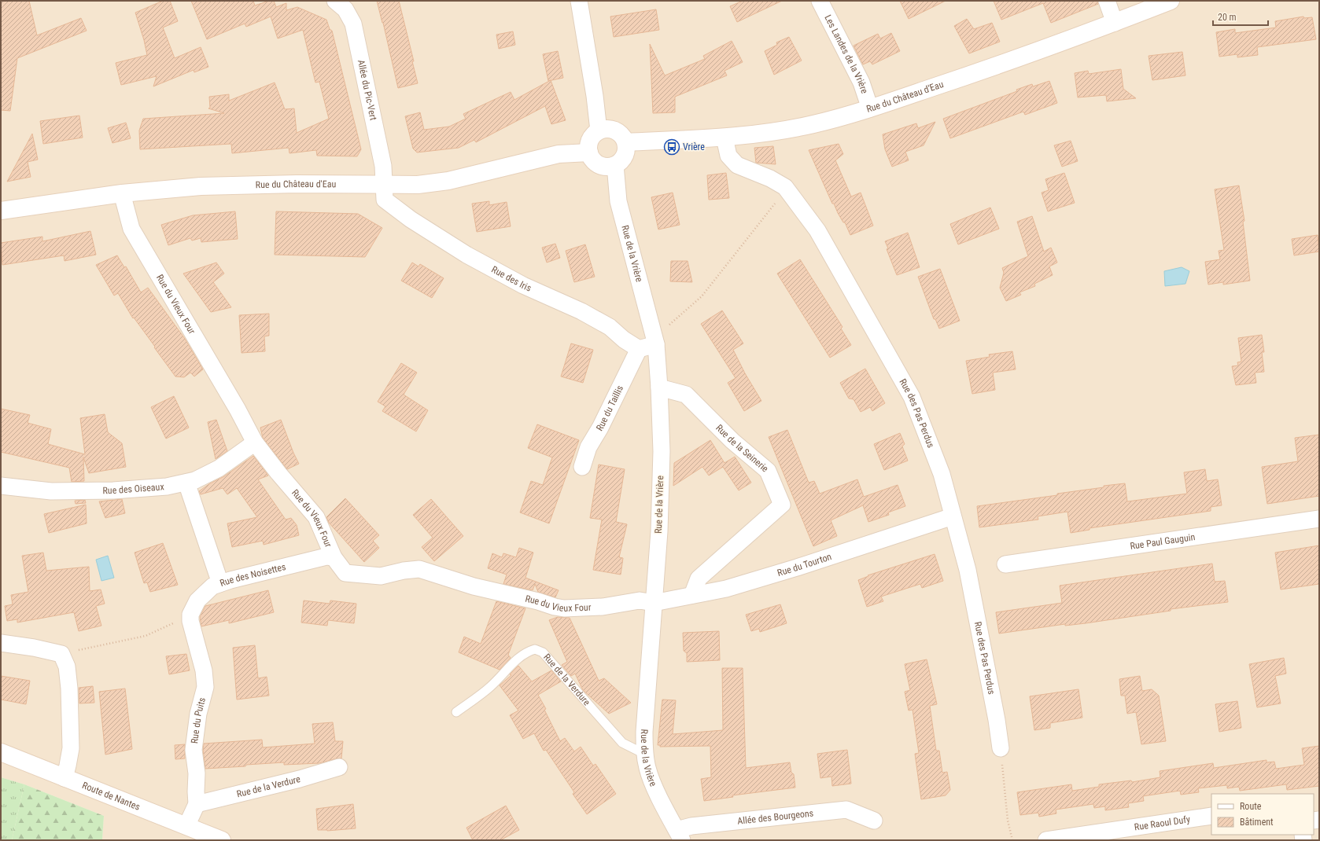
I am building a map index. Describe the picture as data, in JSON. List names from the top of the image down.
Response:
{
  "streets": {
    "street": [
      "Les Landes de la Vrière",
      "Allée du Pic-Vert",
      "Rue du Château d'Eau",
      "Rue de la Vrière",
      "Rue des Iris",
      "Rue du Vieux Four",
      "Rue du Taillis",
      "Rue des Pas Perdus",
      "Rue de la Seinerie",
      "Rue des Oiseaux",
      "Rue Paul Gauguin",
      "Rue du Tourton",
      "Rue des Noisettes",
      "Rue de la Verdure",
      "Rue du Puits",
      "Route de Nantes",
      "Allée des Bourgeons",
      "Rue Raoul Dufy"
    ]
  },
  "crossings": [
    ["Les Landes de la Vrière", "Rue du Château d'Eau"],
    ["Allée du Pic-Vert", "Rue du Château d'Eau"],
    ["Allée du Pic-Vert", "Rue des Iris"],
    ["Rue du Château d'Eau", "Rue de la Vrière"],
    ["Rue du Château d'Eau", "Rue des Iris"],
    ["Rue du Château d'Eau", "Rue du Vieux Four"],
    ["Rue du Château d'Eau", "Rue des Pas Perdus"],
    ["Rue de la Vrière", "Rue du Vieux Four"],
    ["Rue de la Vrière", "Rue de la Seinerie"],
    ["Rue de la Vrière", "Rue du Tourton"],
    ["Rue de la Vrière", "Rue de la Verdure"],
    ["Rue de la Vrière", "Allée des Bourgeons"],
    ["Rue des Iris", "Rue du Taillis"],
    ["Rue du Vieux Four", "Rue des Oiseaux"],
    ["Rue du Vieux Four", "Rue du Tourton"],
    ["Rue du Vieux Four", "Rue des Noisettes"],
    ["Rue des Pas Perdus", "Rue du Tourton"],
    ["Rue de la Seinerie", "Rue du Tourton"],
    ["Rue des Noisettes", "Rue du Puits"],
    ["Rue de la Verdure", "Rue du Puits"],
    ["Rue du Puits", "Route de Nantes"]
  ],
  "places": {
    "bus stop": ["Vrière"]
  },
  "legend": ["Route", "Bâtiment"],
  "scale_bar": "20 m"
}
